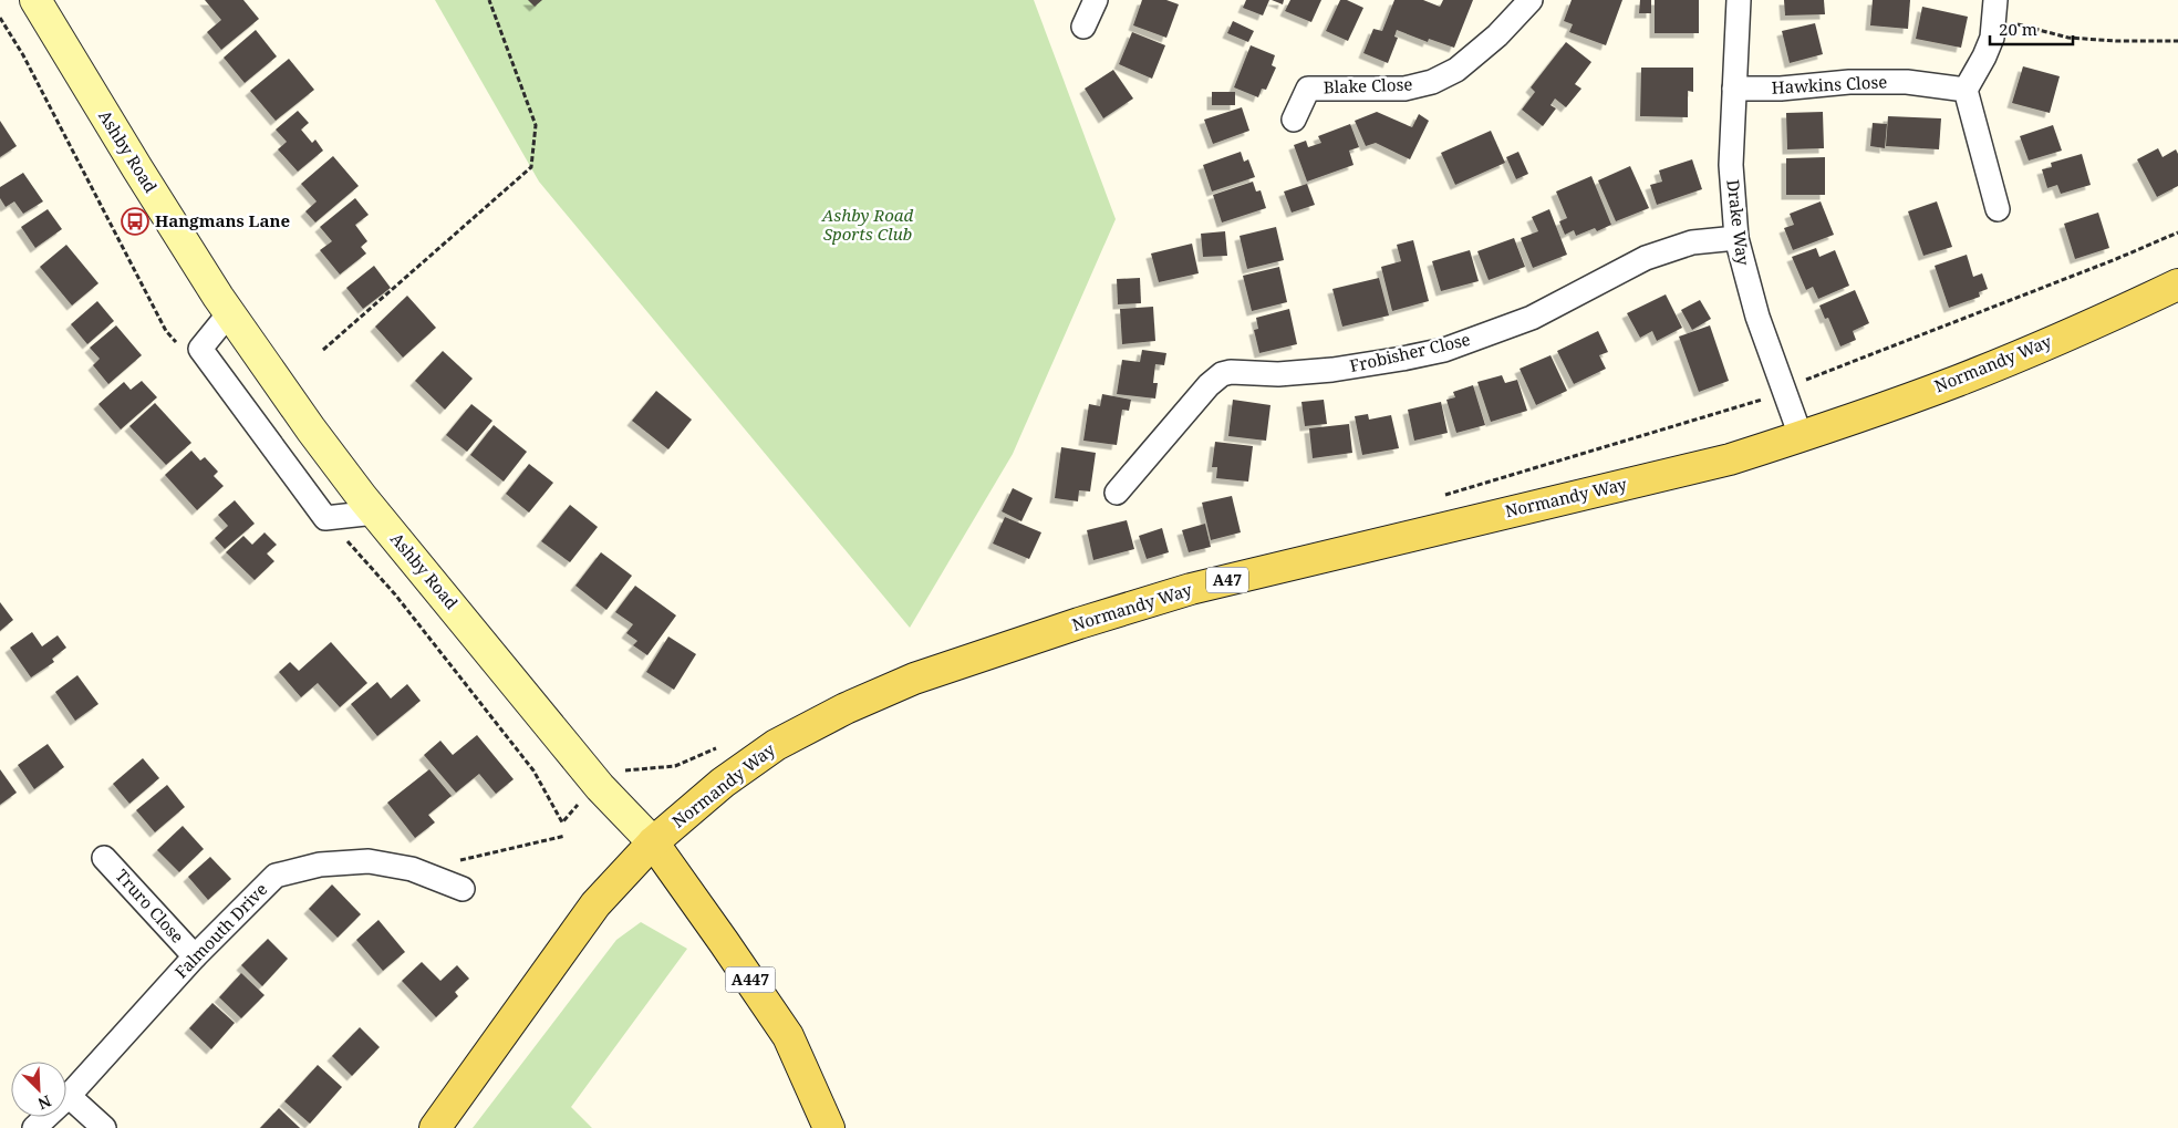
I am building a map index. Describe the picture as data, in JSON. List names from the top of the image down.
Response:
{
  "streets": {
    "main road": [
      "Ashby Road",
      "Normandy Way",
      "A47",
      "A447"
    ],
    "street": [
      "Hawkins Close",
      "Blake Close",
      "Drake Way",
      "Frobisher Close",
      "Truro Close",
      "Falmouth Drive"
    ]
  },
  "crossings": [
    ["Hawkins Close", "Drake Way"],
    ["Ashby Road", "Normandy Way"],
    ["Drake Way", "Frobisher Close"],
    ["Drake Way", "Normandy Way"],
    ["Truro Close", "Falmouth Drive"]
  ],
  "parks": ["Ashby Road Sports Club"],
  "places": {
    "bus stop": ["Hangmans Lane"]
  },
  "scale_bar": "20 m",
  "north": "bottom right"
}
